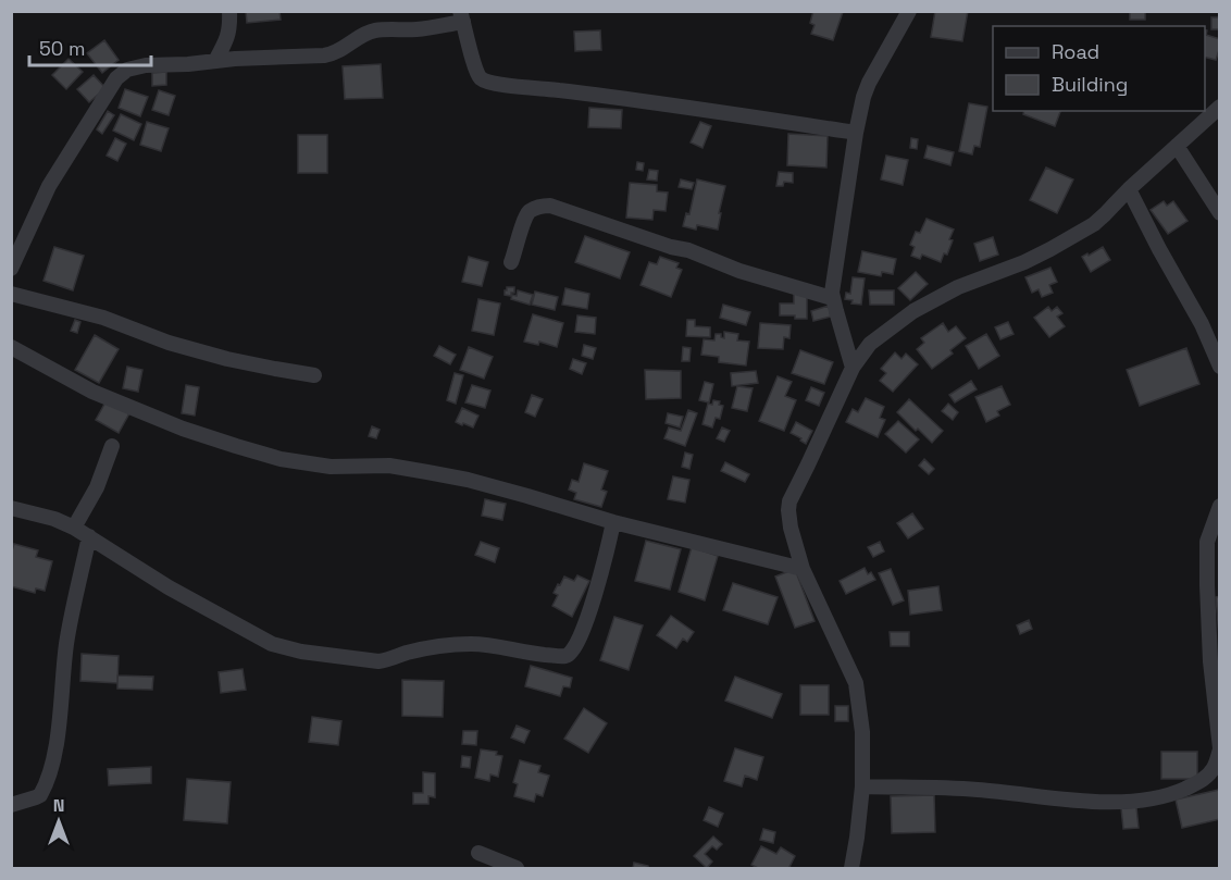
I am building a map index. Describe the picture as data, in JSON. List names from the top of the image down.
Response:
{
  "legend": ["Road", "Building"],
  "scale_bar": "50 m",
  "north": "top"
}
